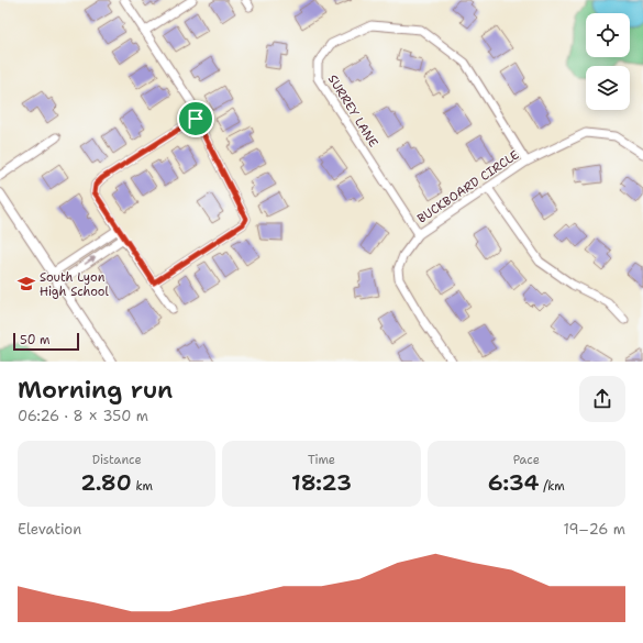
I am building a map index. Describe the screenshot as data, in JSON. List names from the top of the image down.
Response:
{
  "streets": {
    "street": ["SURREY LANE", "BUCKBOARD CIRCLE"]
  },
  "crossings": [
    ["SURREY LANE", "BUCKBOARD CIRCLE"]
  ],
  "places": {
    "school or university": ["South Lyon High School"]
  },
  "scale_bar": "50 m",
  "page": {
    "scale": "50 m",
    "heading": ["Morning run", "06:26 · 8 × 350 m"],
    "stats": [
      ["Distance", "2.80 km"],
      ["Time", "18:23"],
      ["Pace", "6:34 /km"]
    ],
    "chart": ["Elevation", "19–26 m"]
  }
}
